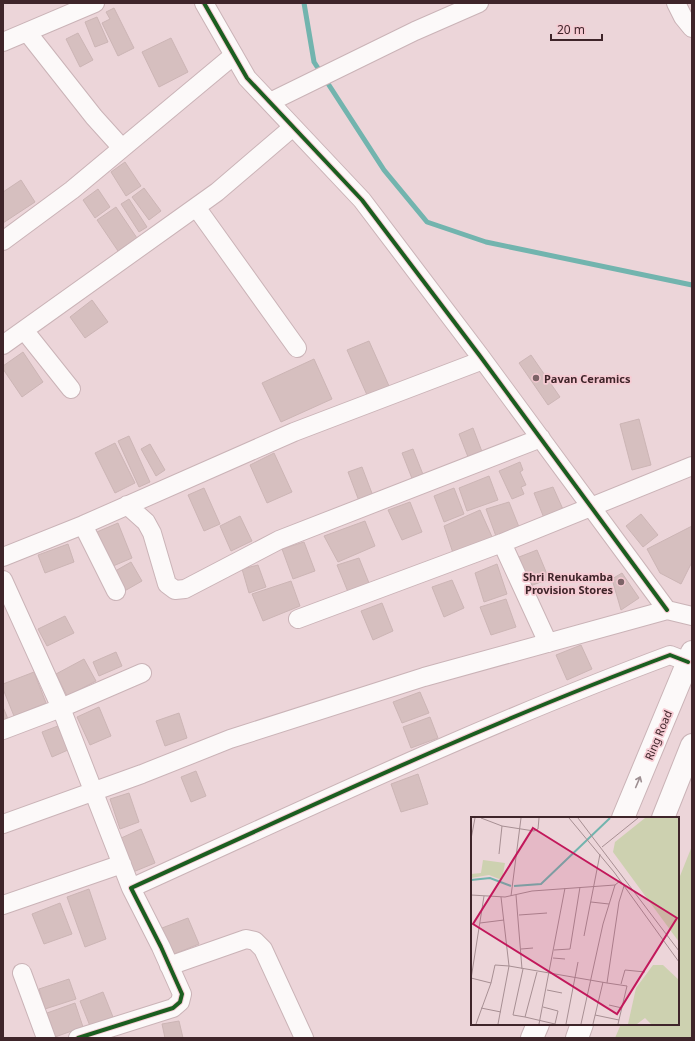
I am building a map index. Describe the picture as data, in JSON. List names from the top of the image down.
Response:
{
  "streets": {
    "main road": ["Ring Road"]
  },
  "places": ["Pavan Ceramics", "Shri Renukamba Provision Stores"],
  "scale_bar": "20 m"
}
